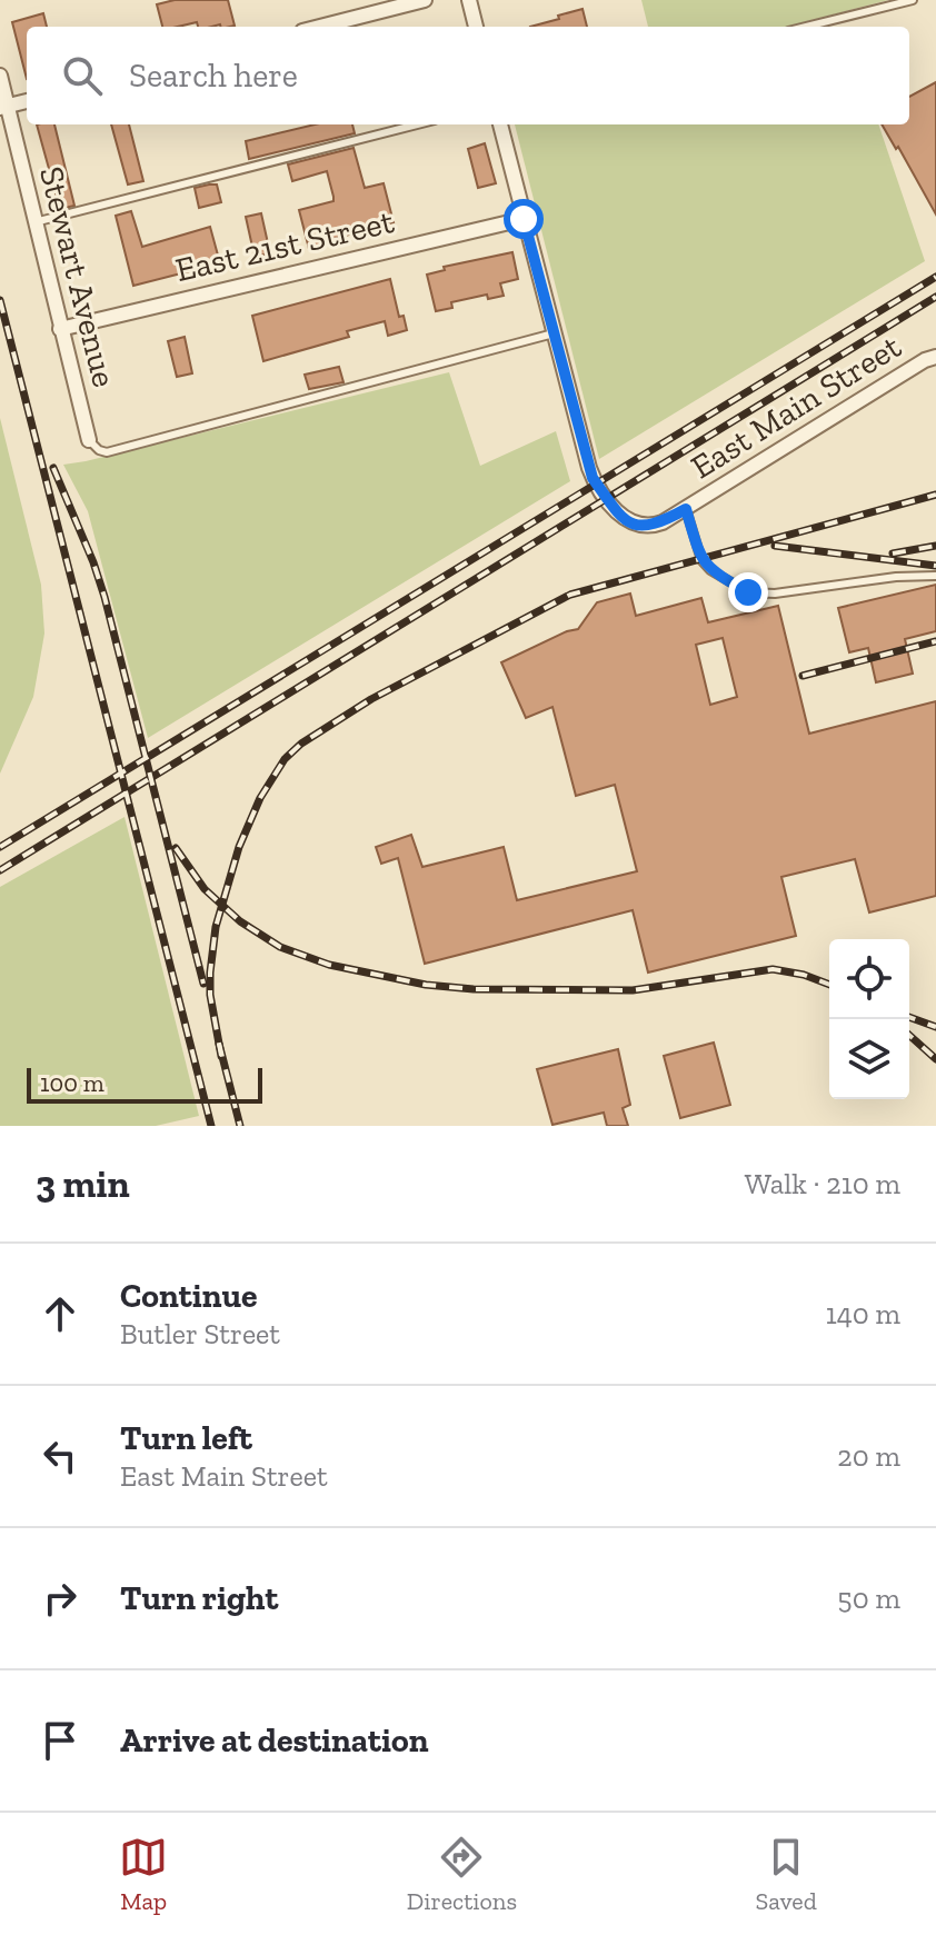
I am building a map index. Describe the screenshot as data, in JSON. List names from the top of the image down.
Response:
{
  "streets": {
    "street": ["East 21st Street", "Stewart Avenue", "East Main Street"]
  },
  "crossings": [
    ["East 21st Street", "Stewart Avenue"]
  ],
  "scale_bar": "100 m",
  "page": {
    "search": "Search here",
    "scale": "100 m",
    "heading": ["3 min", "Walk · 210 m"],
    "list": [
      ["Continue", "Butler Street", "140 m"],
      ["Turn left", "East Main Street", "20 m"],
      ["Turn right", "50 m"],
      "Arrive at destination"
    ],
    "nav": ["Map", "Directions", "Saved"]
  }
}
